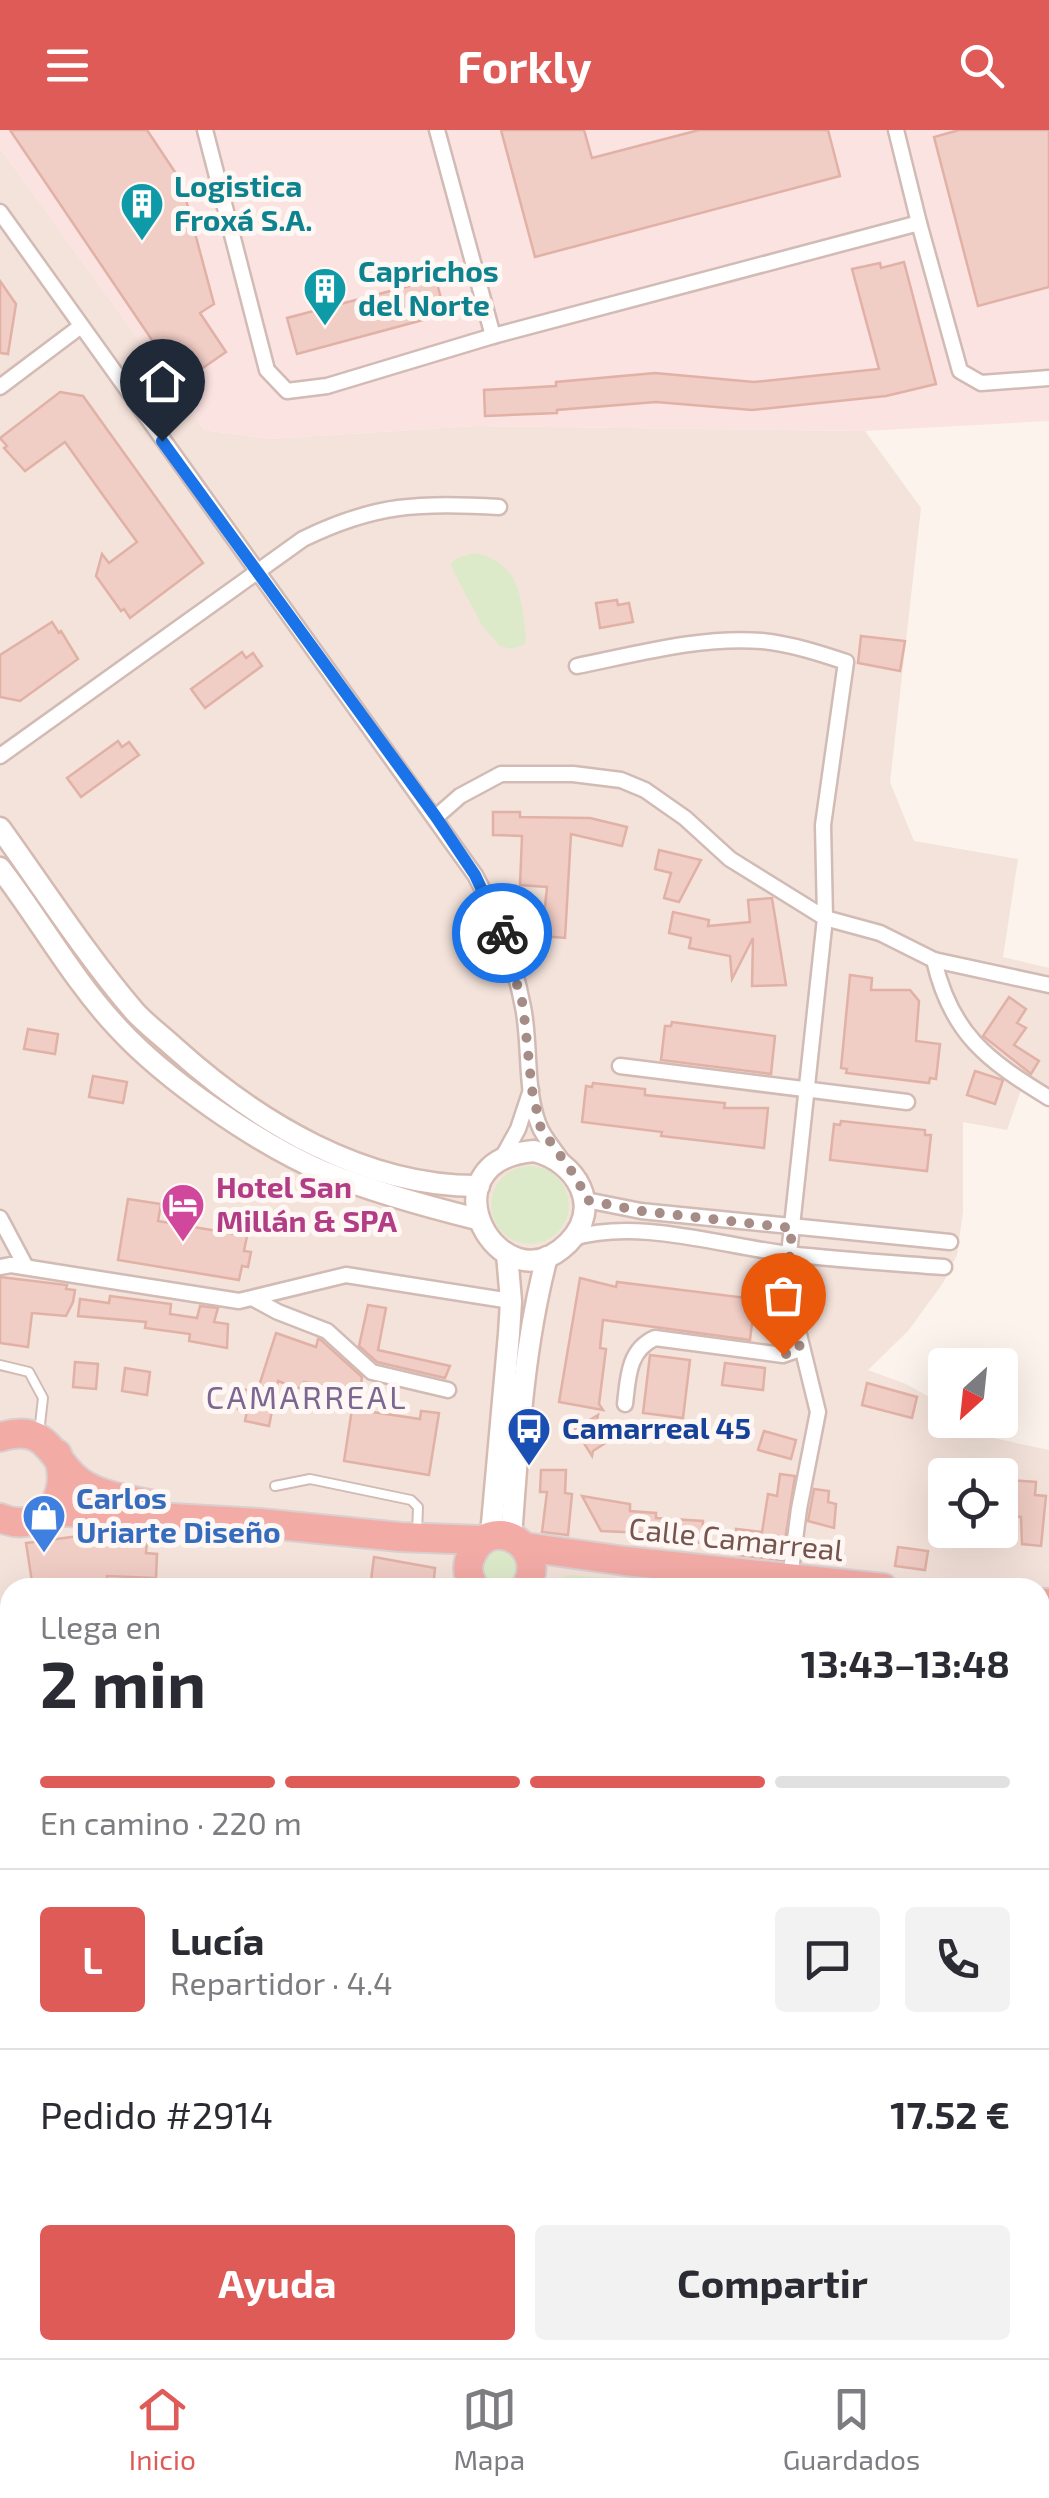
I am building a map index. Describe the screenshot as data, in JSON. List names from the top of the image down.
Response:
{
  "streets": {
    "highway": ["Calle Camarreal"]
  },
  "districts": ["CAMARREAL"],
  "places": {
    "building": ["Logistica Froxá S.A.", "Caprichos del Norte"],
    "hotel": ["Hotel San Millán & SPA"],
    "bus stop": ["Camarreal 45"],
    "shop": ["Carlos Uriarte Diseño"]
  },
  "north": "bottom left",
  "page": {
    "header": "Forkly",
    "heading": ["2 min", "Llega en", "13:43–13:48"],
    "panel": [
      "Lucía",
      "Repartidor · 4.4",
      "Pedido #2914",
      "17.52 €"
    ],
    "bar": "En camino · 220 m",
    "round": "L",
    "buttons": ["Ayuda", "Compartir"],
    "tabs": ["Inicio", "Mapa", "Guardados"]
  }
}
